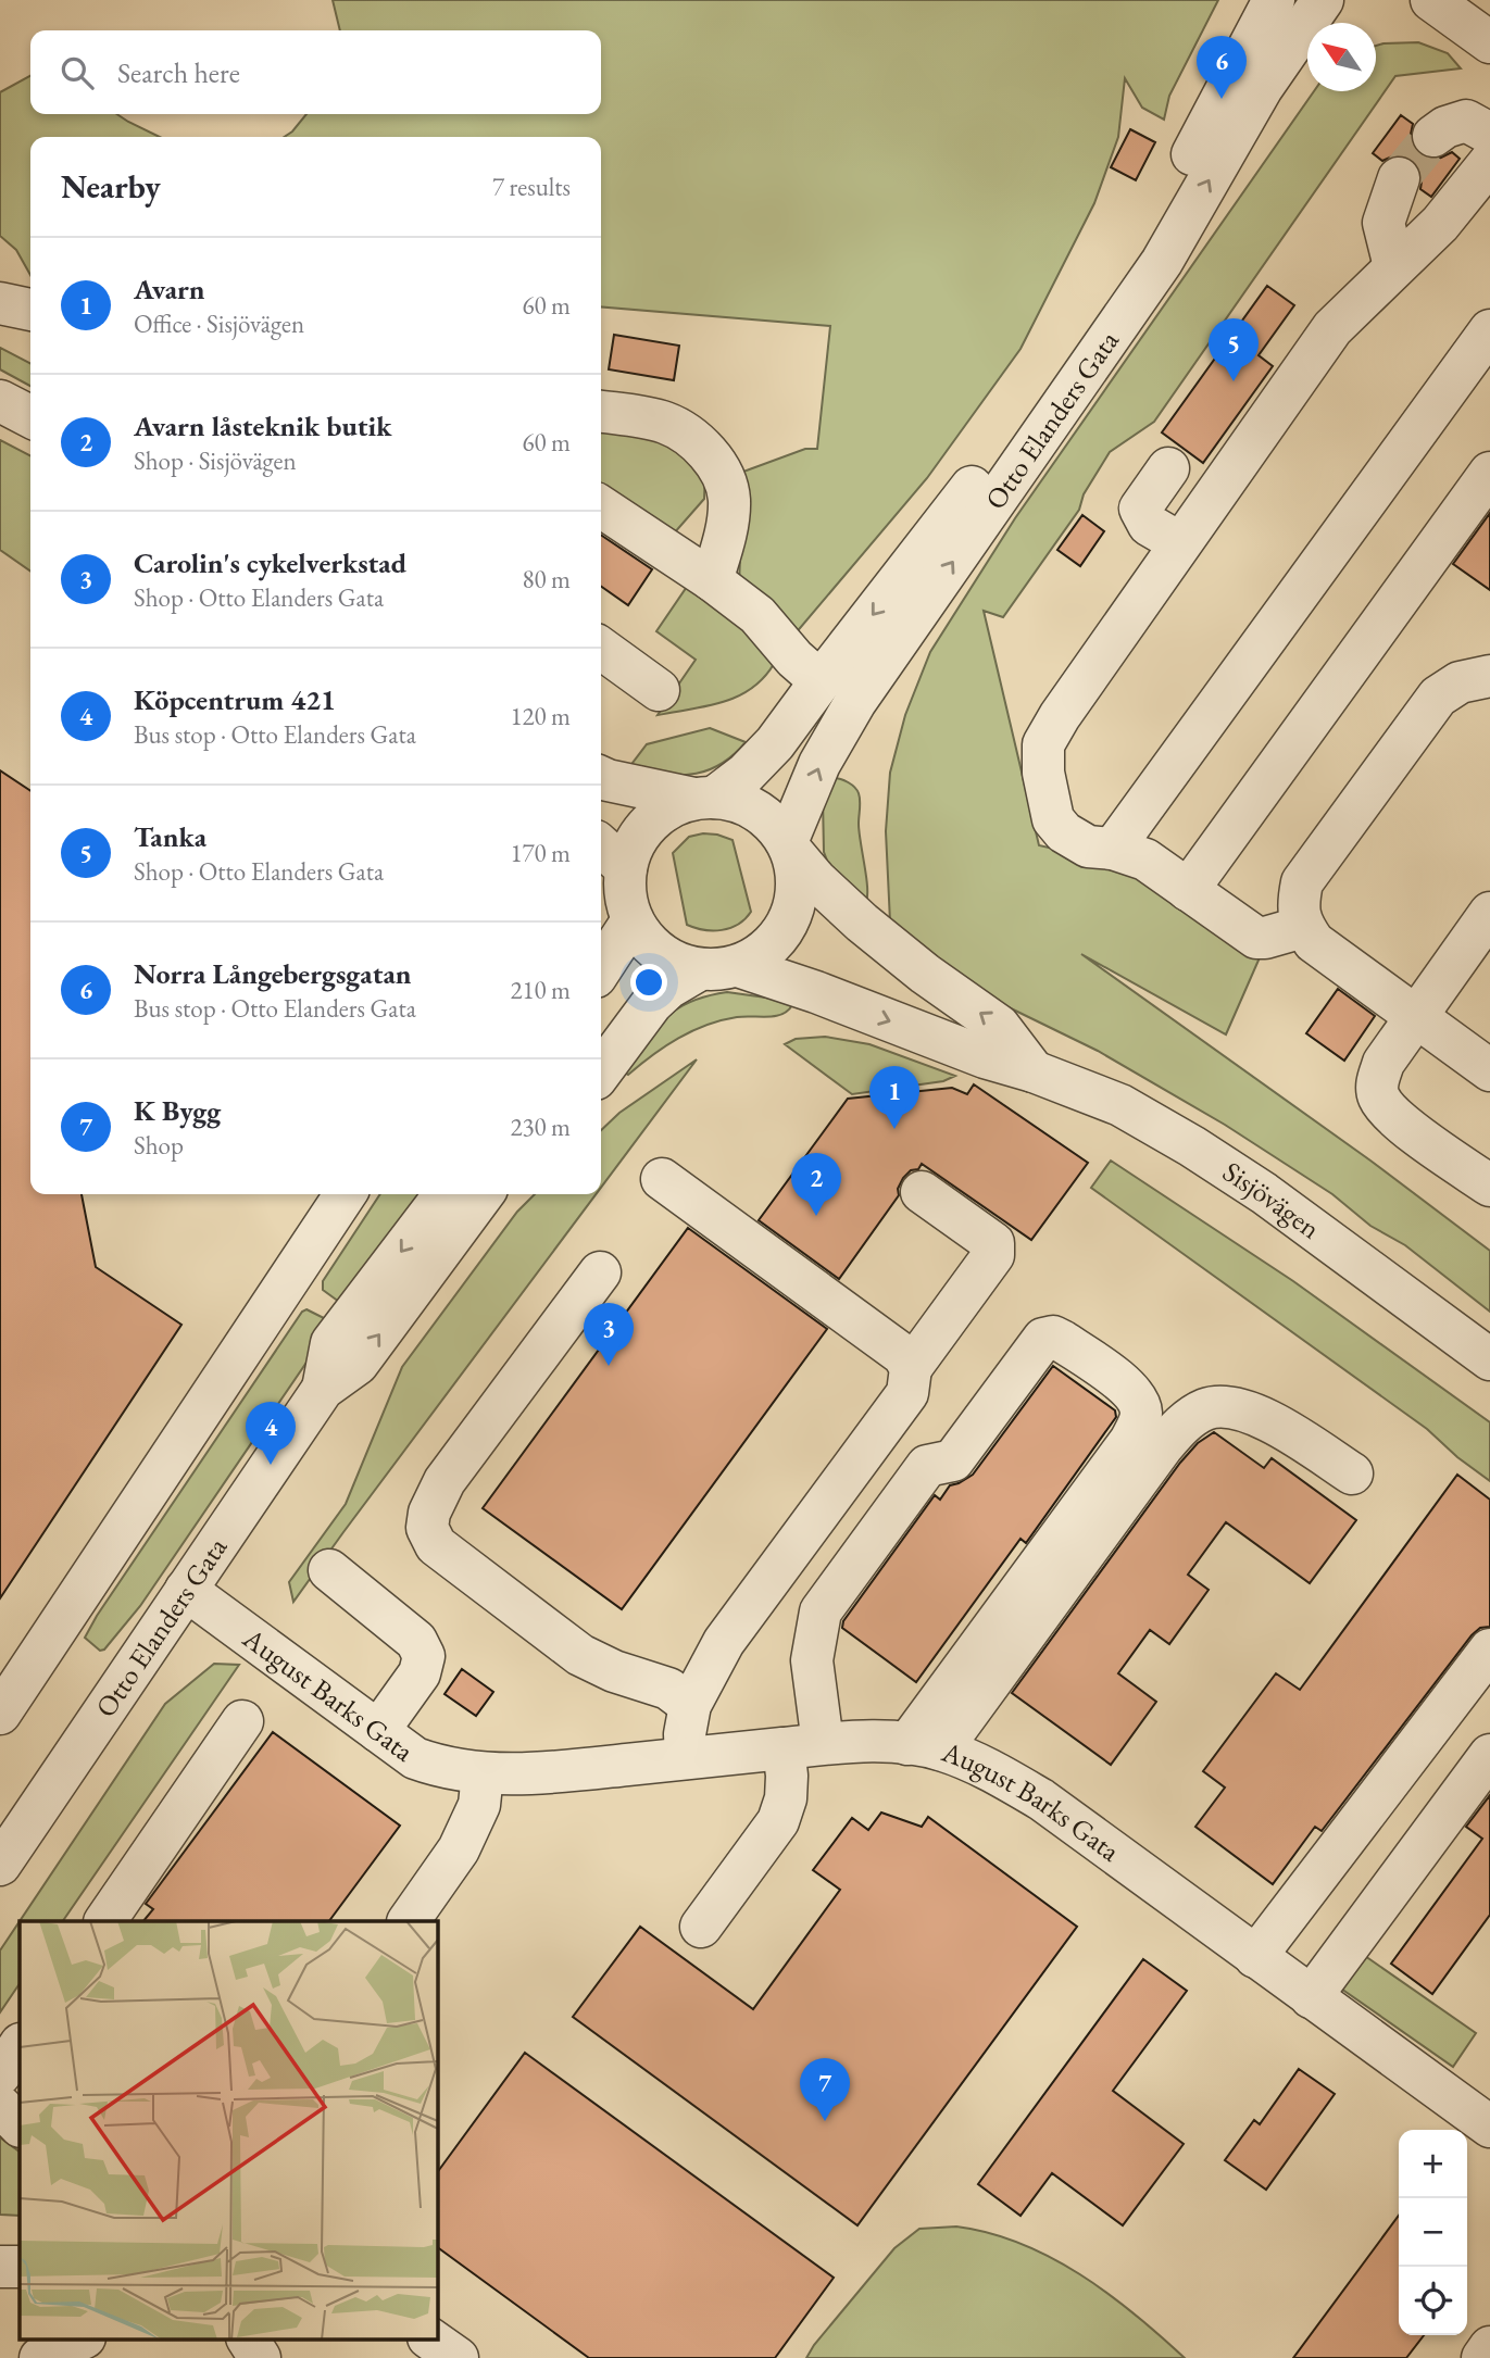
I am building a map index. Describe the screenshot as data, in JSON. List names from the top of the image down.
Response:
{
  "streets": {
    "street": ["Otto Elanders Gata", "Sisjövägen", "August Barks Gata"]
  },
  "crossings": [
    ["Otto Elanders Gata", "Sisjövägen"],
    ["Otto Elanders Gata", "August Barks Gata"]
  ],
  "north": "top left",
  "page": {
    "search": "Search here",
    "pins": [
      "6",
      "5",
      "1",
      "2",
      "3",
      "4",
      "7"
    ],
    "heading": ["Nearby", "7 results"],
    "list": [
      {
        "mark": "1",
        "name": "Avarn",
        "note": "Office · Sisjövägen",
        "value": "60 m"
      },
      {
        "mark": "2",
        "name": "Avarn låsteknik butik",
        "note": "Shop · Sisjövägen",
        "value": "60 m"
      },
      {
        "mark": "3",
        "name": "Carolin's cykelverkstad",
        "note": "Shop · Otto Elanders Gata",
        "value": "80 m"
      },
      {
        "mark": "4",
        "name": "Köpcentrum 421",
        "note": "Bus stop · Otto Elanders Gata",
        "value": "120 m"
      },
      {
        "mark": "5",
        "name": "Tanka",
        "note": "Shop · Otto Elanders Gata",
        "value": "170 m"
      },
      {
        "mark": "6",
        "name": "Norra Långebergsgatan",
        "note": "Bus stop · Otto Elanders Gata",
        "value": "210 m"
      },
      {
        "mark": "7",
        "name": "K Bygg",
        "note": "Shop",
        "value": "230 m"
      }
    ],
    "map_buttons": ["+", "−"]
  }
}
